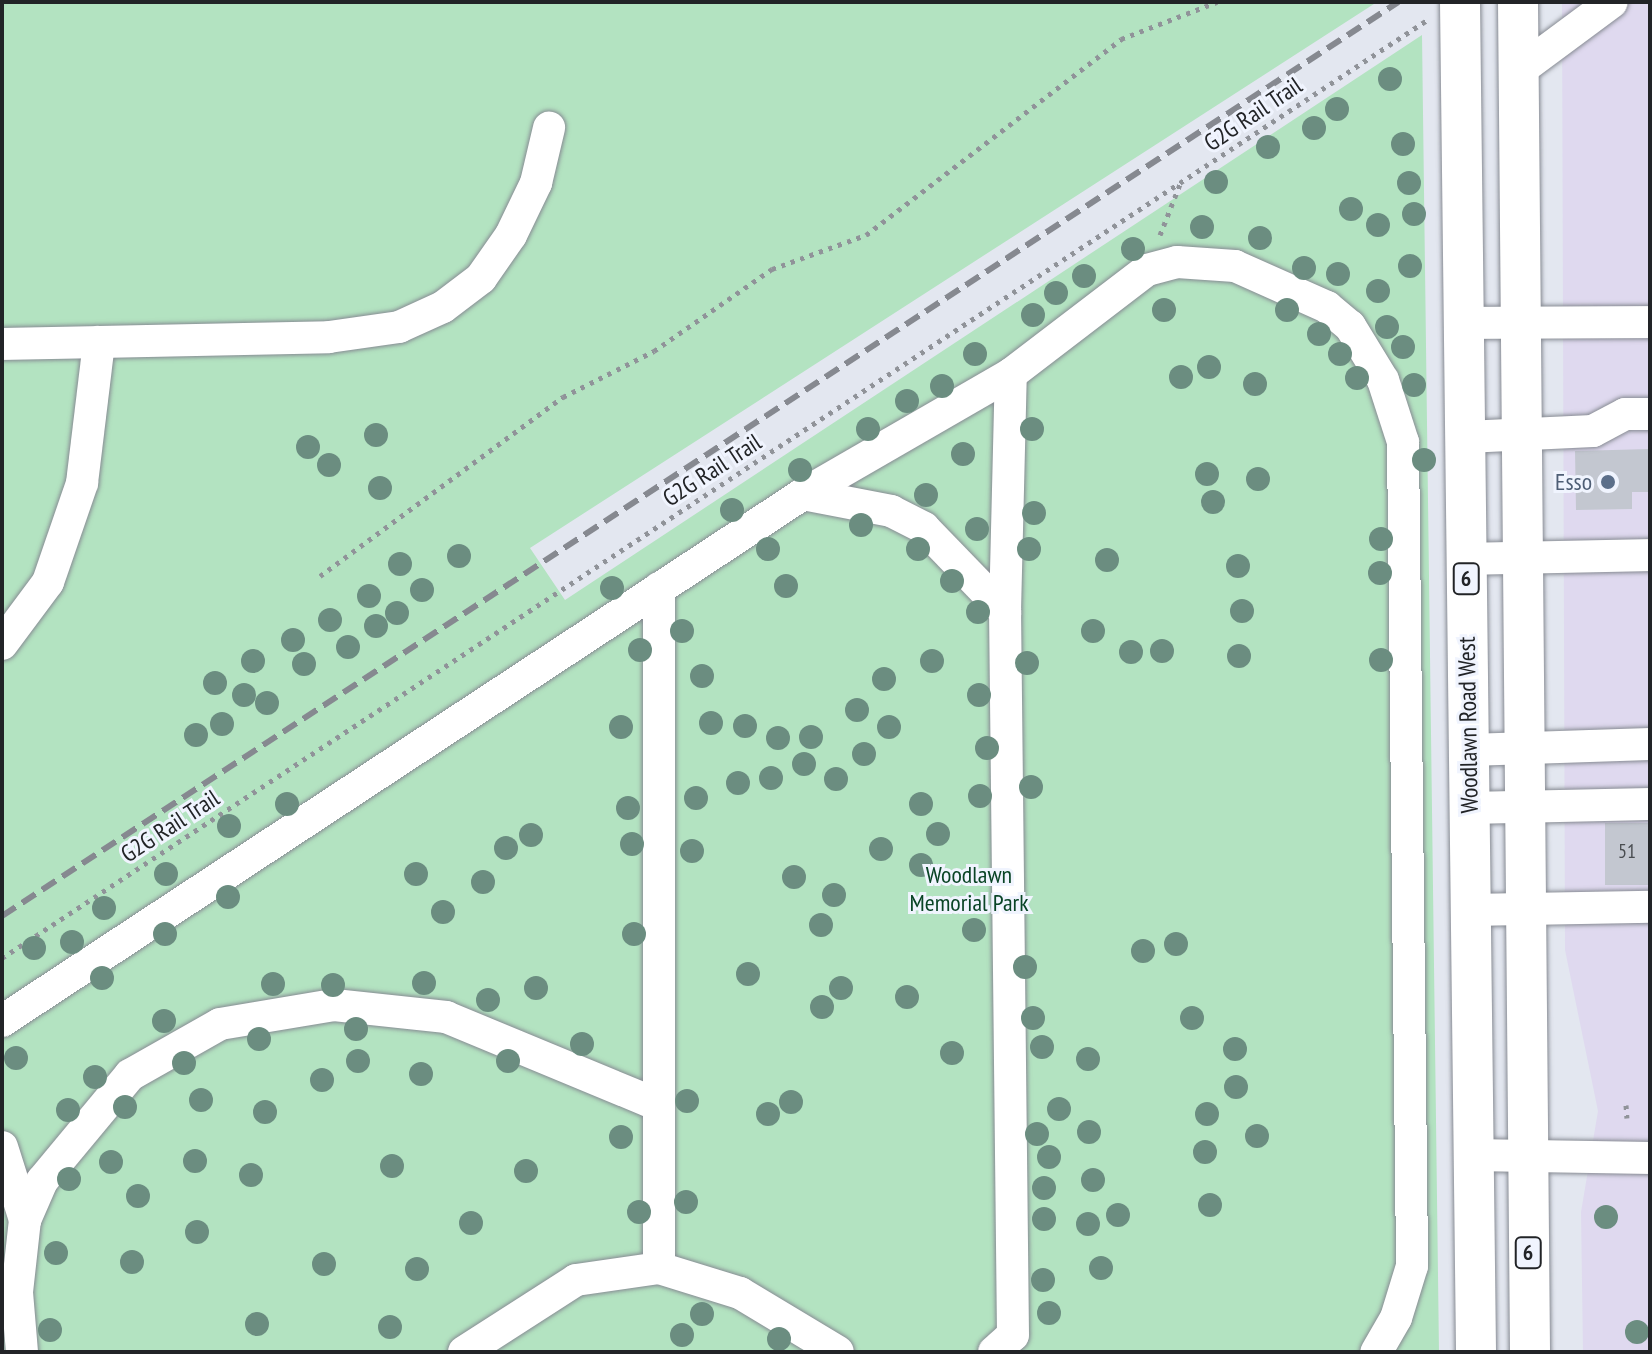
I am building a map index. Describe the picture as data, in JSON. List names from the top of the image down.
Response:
{
  "streets": {
    "main road": ["6", "Woodlawn Road West"],
    "path": ["G2G Rail Trail"]
  },
  "crossings": [
    ["G2G Rail Trail", "Woodlawn Road West"]
  ],
  "parks": ["Woodlawn Memorial Park"],
  "places": ["Esso"],
  "house_numbers": ["51"]
}
